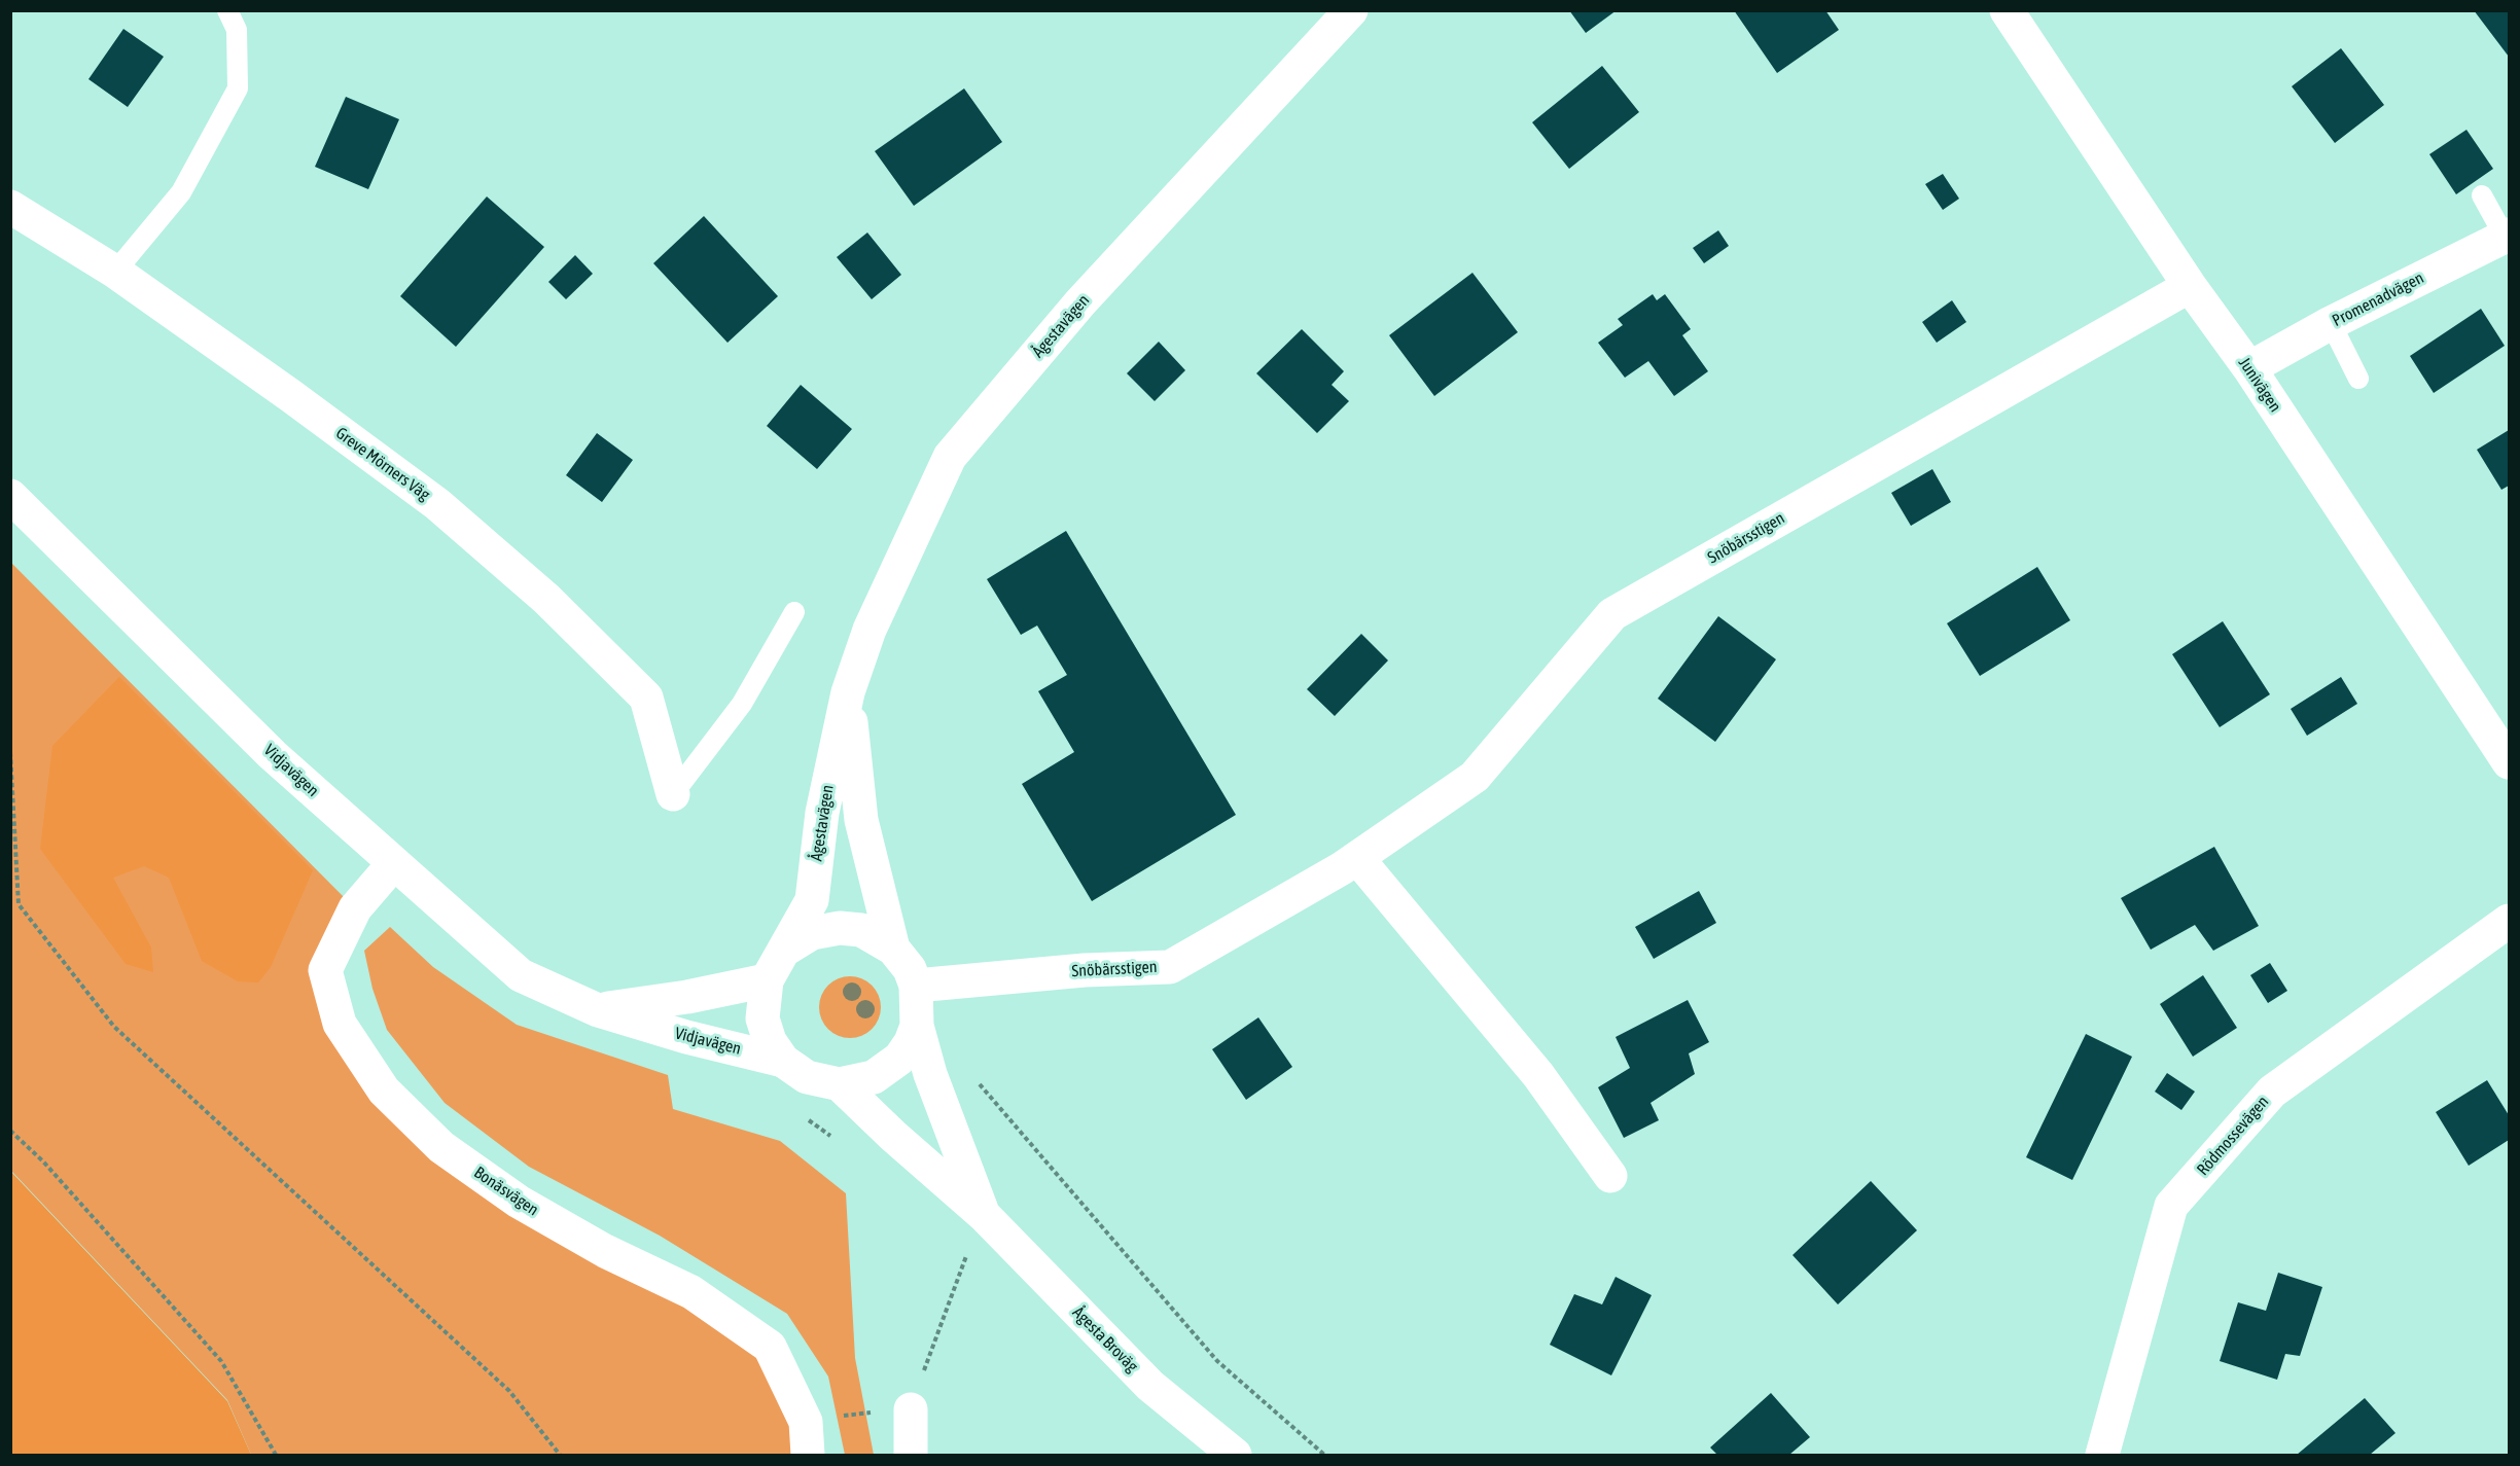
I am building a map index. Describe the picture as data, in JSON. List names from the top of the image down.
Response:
{
  "streets": {
    "street": [
      "Promenadvägen",
      "Ågestavägen",
      "Junivägen",
      "Greve Mörners Väg",
      "Snöbärsstigen",
      "Vidjavägen",
      "Rödmossevägen",
      "Bonäsvägen",
      "Ågesta Broväg"
    ]
  },
  "crossings": [
    ["Promenadvägen", "Junivägen"],
    ["Ågestavägen", "Snöbärsstigen"],
    ["Ågestavägen", "Vidjavägen"],
    ["Ågestavägen", "Ågesta Broväg"],
    ["Junivägen", "Snöbärsstigen"],
    ["Snöbärsstigen", "Vidjavägen"],
    ["Snöbärsstigen", "Ågesta Broväg"],
    ["Vidjavägen", "Bonäsvägen"],
    ["Vidjavägen", "Ågesta Broväg"]
  ]
}
